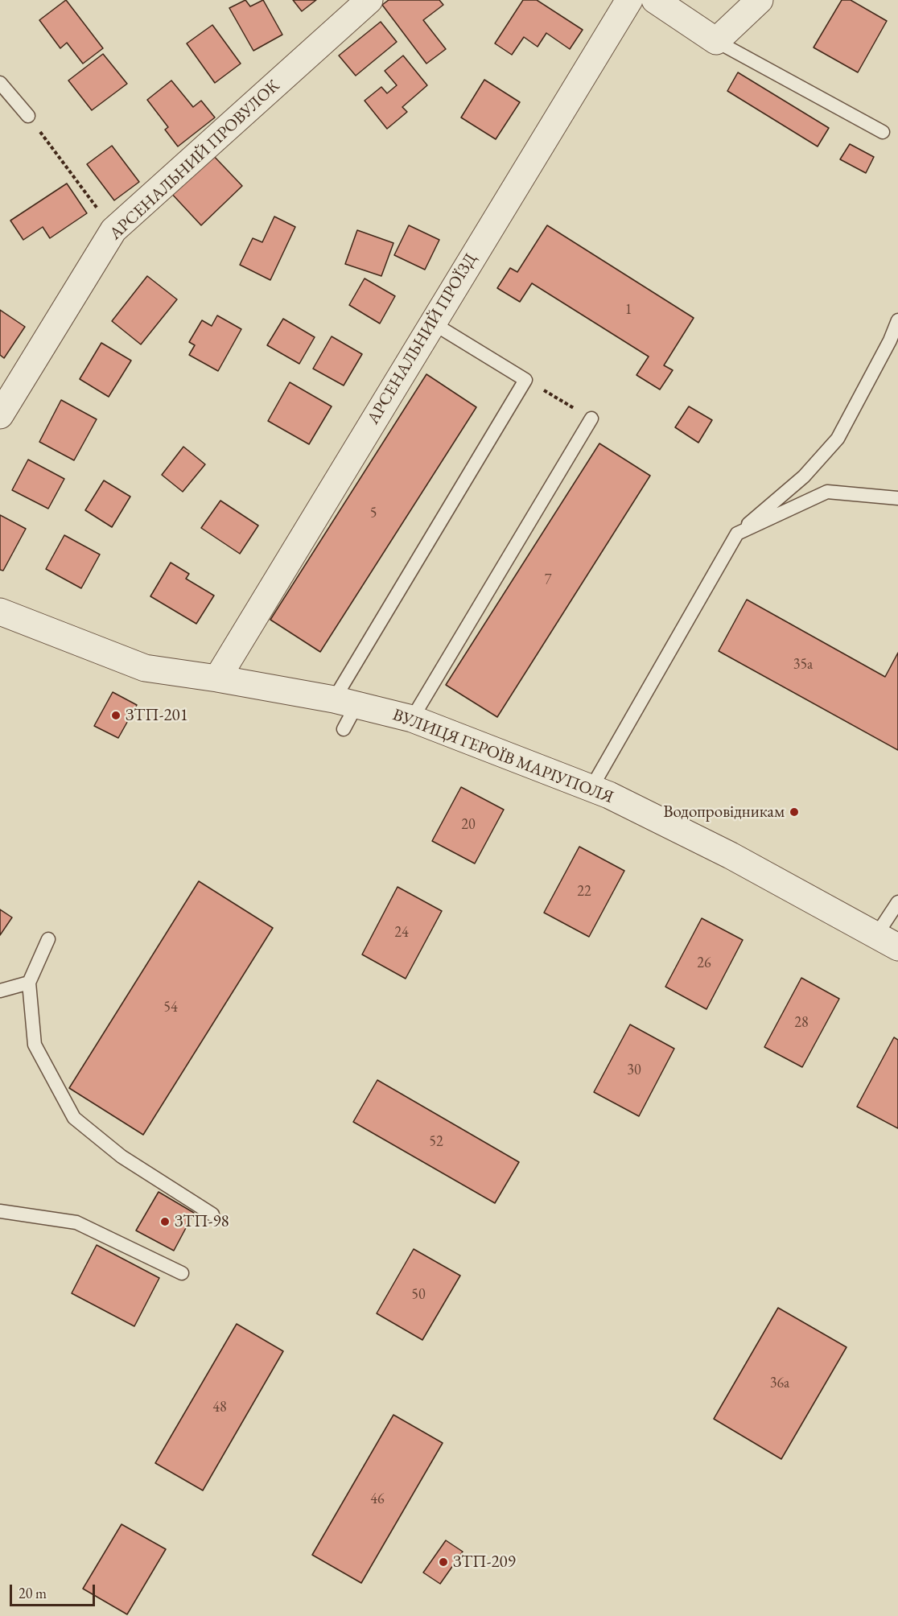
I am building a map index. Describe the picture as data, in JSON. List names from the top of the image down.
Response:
{
  "streets": {
    "street": ["АРСЕНАЛЬНИЙ ПРОВУЛОК", "АРСЕНАЛЬНИЙ ПРОЇЗД", "ВУЛИЦЯ ГЕРОЇВ МАРІУПОЛЯ"]
  },
  "crossings": [
    ["АРСЕНАЛЬНИЙ ПРОЇЗД", "ВУЛИЦЯ ГЕРОЇВ МАРІУПОЛЯ"]
  ],
  "places": [
    "ЗТП-201",
    "Водопровідникам",
    "ЗТП-98",
    "ЗТП-209"
  ],
  "house_numbers": [
    "1",
    "5",
    "7",
    "35а",
    "20",
    "22",
    "24",
    "26",
    "54",
    "28",
    "30",
    "52",
    "50",
    "36а",
    "48",
    "46"
  ],
  "scale_bar": "20 m"
}
